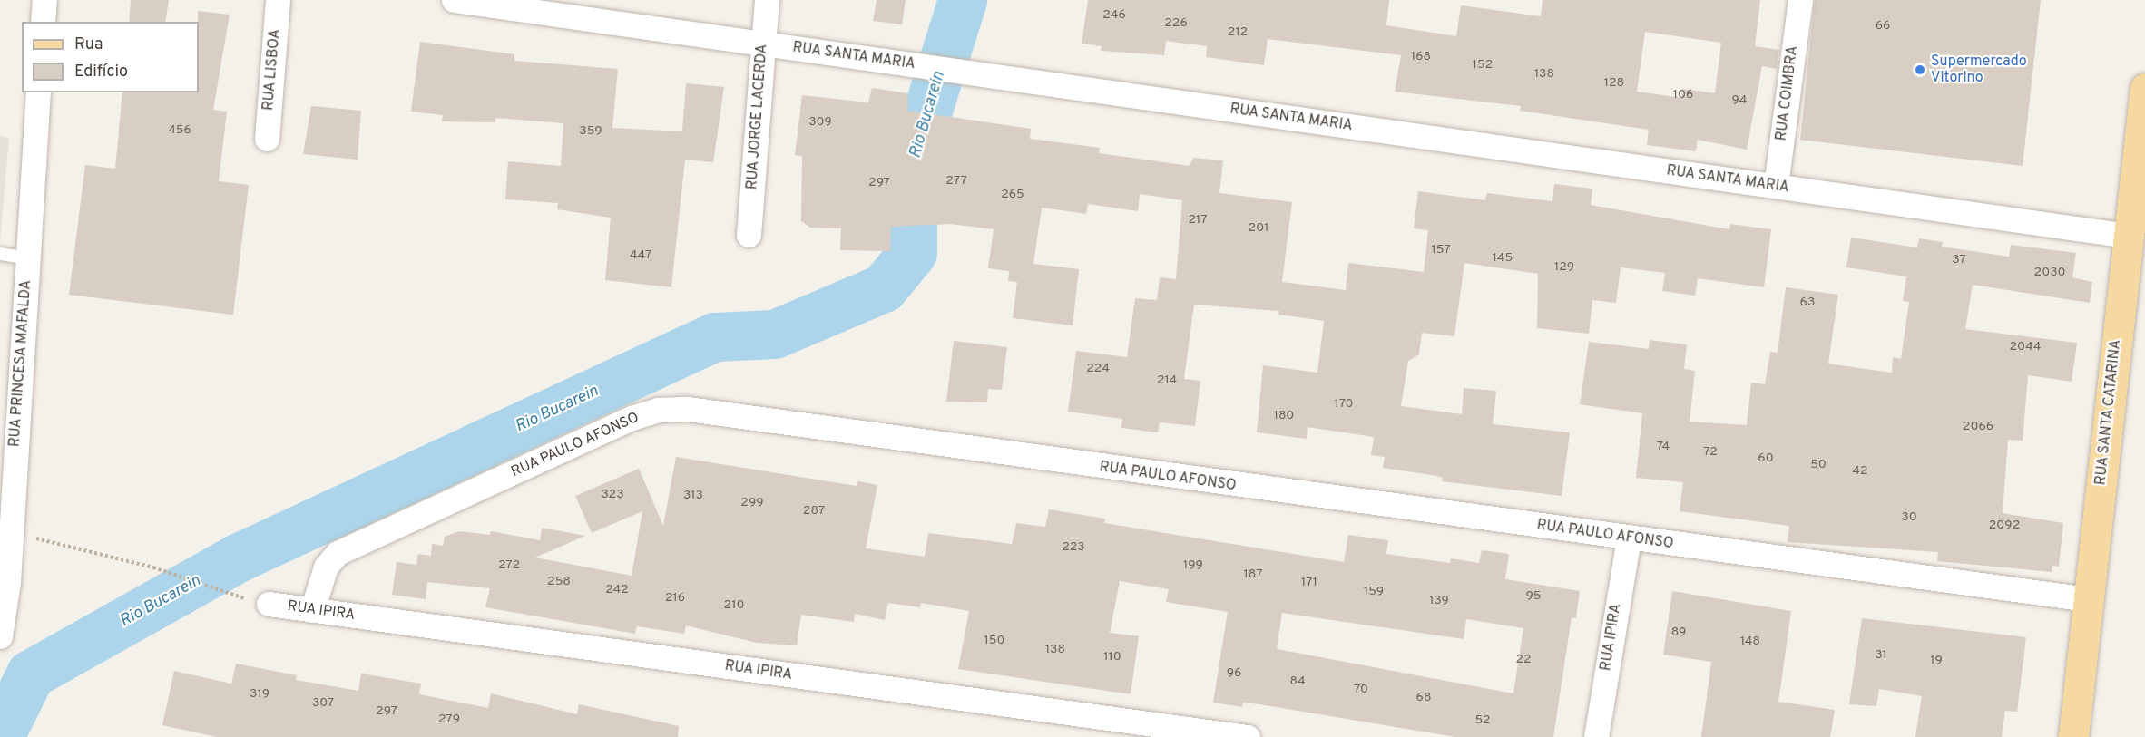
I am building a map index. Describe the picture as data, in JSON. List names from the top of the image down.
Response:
{
  "streets": {
    "main road": ["RUA SANTA CATARINA"],
    "street": [
      "RUA SANTA MARIA",
      "RUA LISBOA",
      "RUA COIMBRA",
      "RUA JORGE LACERDA",
      "RUA PRINCESA MAFALDA",
      "RUA PAULO AFONSO",
      "RUA IPIRA"
    ]
  },
  "crossings": [
    ["RUA SANTA MARIA", "RUA COIMBRA"],
    ["RUA SANTA MARIA", "RUA JORGE LACERDA"],
    ["RUA SANTA MARIA", "RUA SANTA CATARINA"],
    ["RUA SANTA CATARINA", "RUA PAULO AFONSO"],
    ["RUA PAULO AFONSO", "RUA IPIRA"]
  ],
  "water": ["Rio Bucarein"],
  "places": ["Supermercado Vitorino"],
  "house_numbers": [
    "246",
    "226",
    "66",
    "212",
    "168",
    "152",
    "138",
    "128",
    "106",
    "94",
    "309",
    "456",
    "359",
    "277",
    "297",
    "265",
    "217",
    "201",
    "157",
    "447",
    "145",
    "37",
    "129",
    "2030",
    "63",
    "2044",
    "224",
    "214",
    "170",
    "180",
    "2066",
    "74",
    "72",
    "60",
    "50",
    "42",
    "323",
    "313",
    "299",
    "287",
    "30",
    "2092",
    "223",
    "272",
    "199",
    "187",
    "258",
    "171",
    "242",
    "159",
    "95",
    "216",
    "139",
    "210",
    "89",
    "150",
    "148",
    "138",
    "31",
    "110",
    "22",
    "19",
    "96",
    "84",
    "70",
    "319",
    "68",
    "307",
    "297",
    "279",
    "52"
  ],
  "legend": ["Rua", "Edifício"]
}
